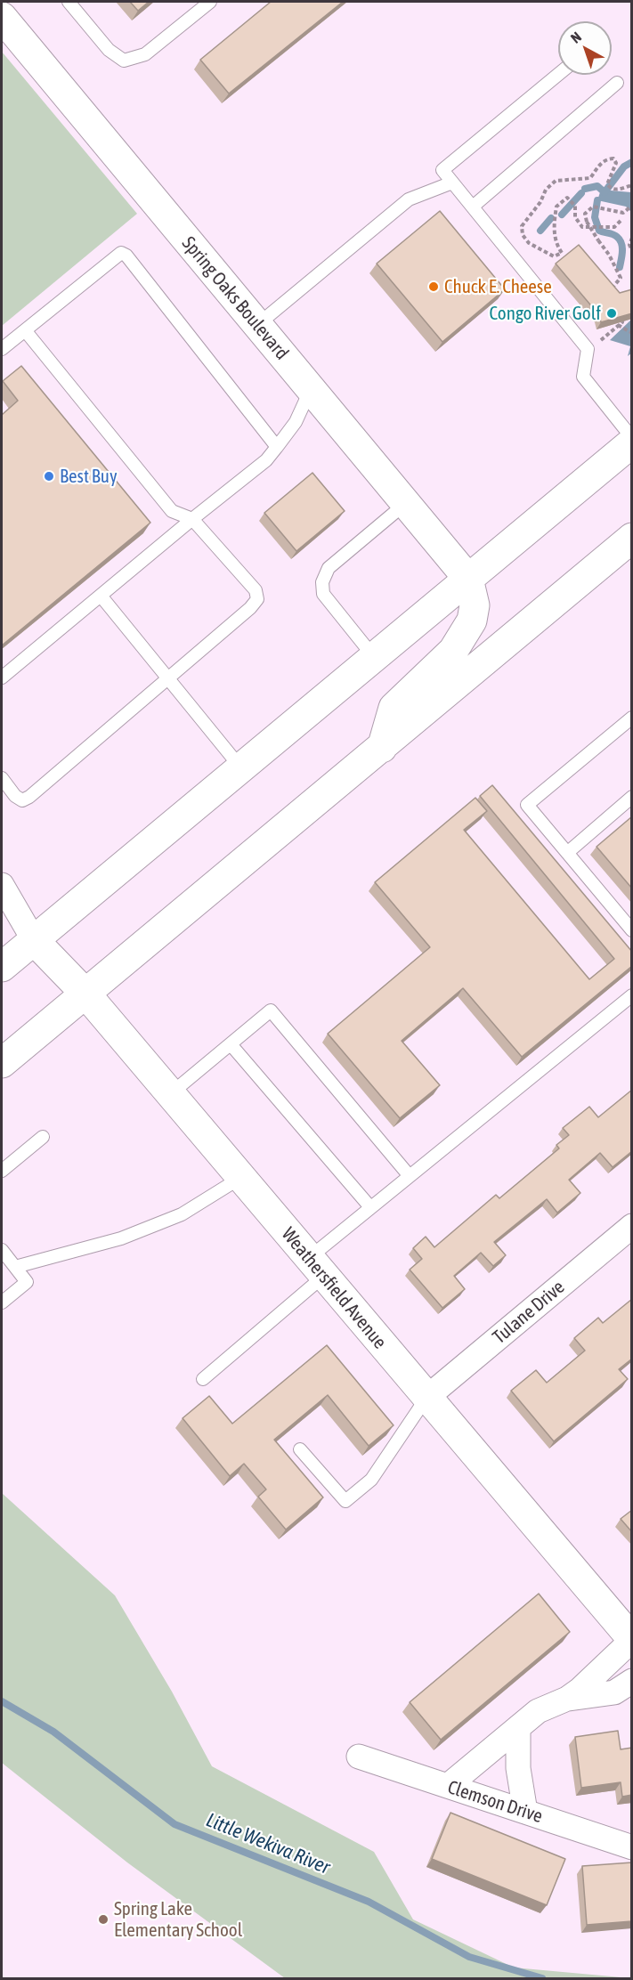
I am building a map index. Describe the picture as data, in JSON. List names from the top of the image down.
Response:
{
  "streets": {
    "main road": ["Spring Oaks Boulevard", "Weathersfield Avenue"],
    "street": ["Tulane Drive", "Clemson Drive"]
  },
  "crossings": [
    ["Weathersfield Avenue", "Tulane Drive"]
  ],
  "water": ["Little Wekiva River"],
  "places": [
    "Chuck E. Cheese",
    "Congo River Golf",
    "Best Buy",
    "Spring Lake Elementary School"
  ],
  "north": "top left"
}
